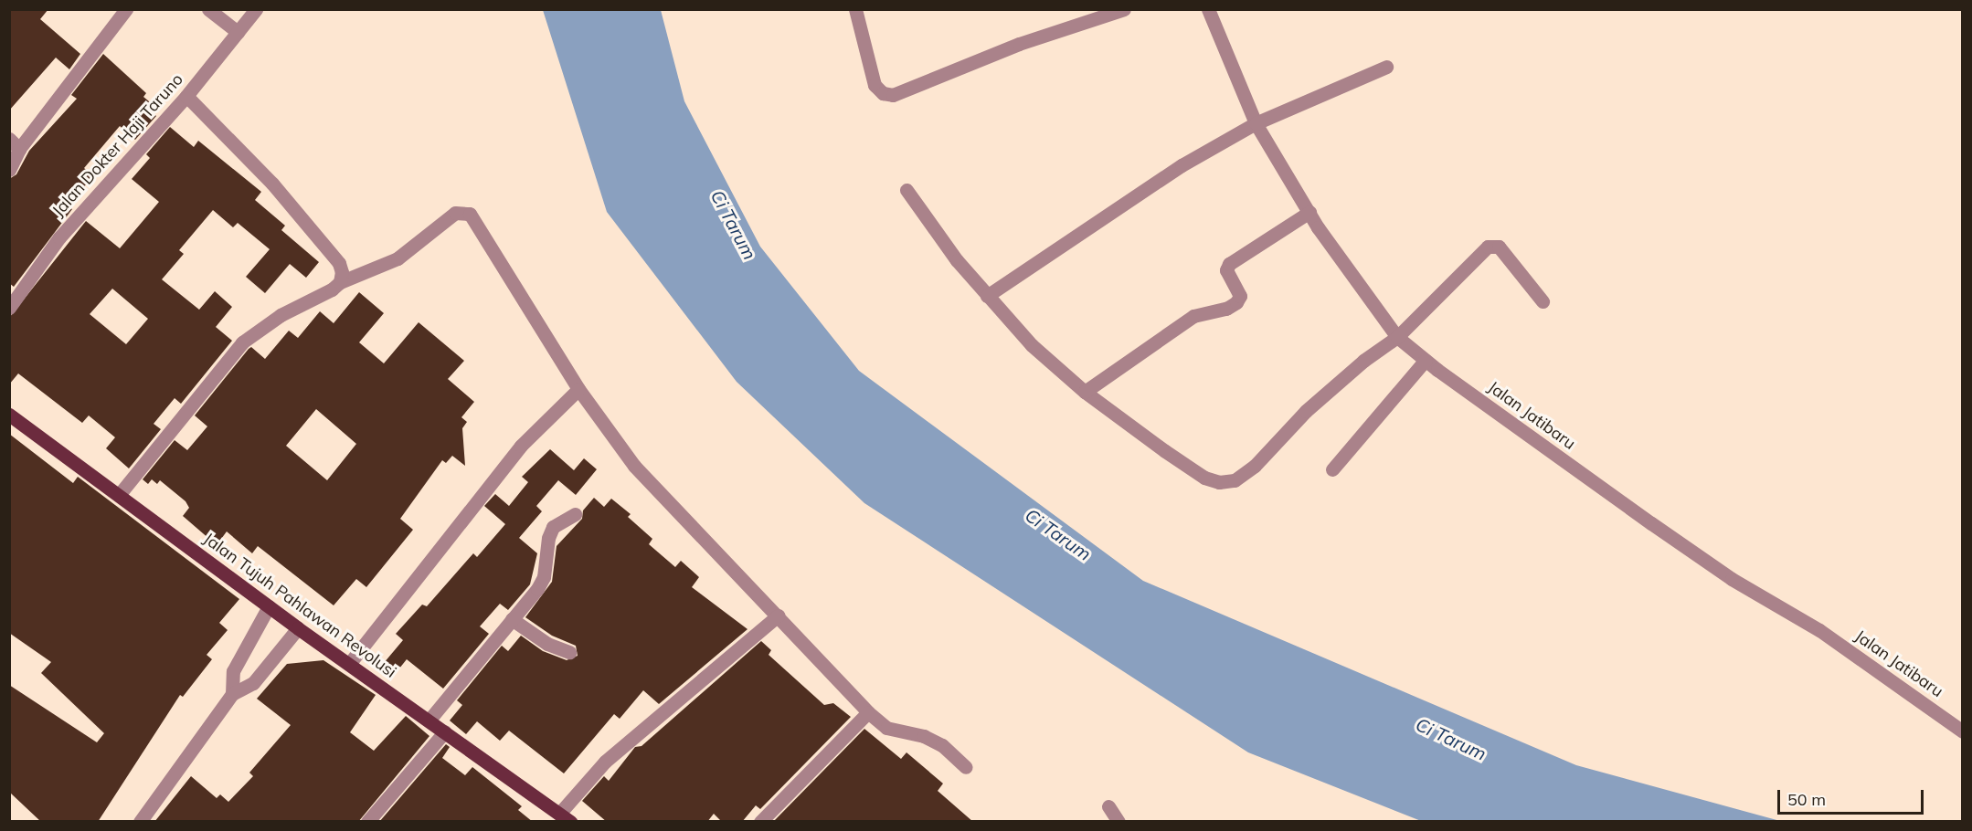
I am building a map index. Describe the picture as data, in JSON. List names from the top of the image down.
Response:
{
  "streets": {
    "main road": ["Jalan Tujuh Pahlawan Revolusi"],
    "street": ["Jalan Dokter Haji Taruno", "Jalan Jatibaru"]
  },
  "water": ["Ci Tarum"],
  "scale_bar": "50 m"
}
